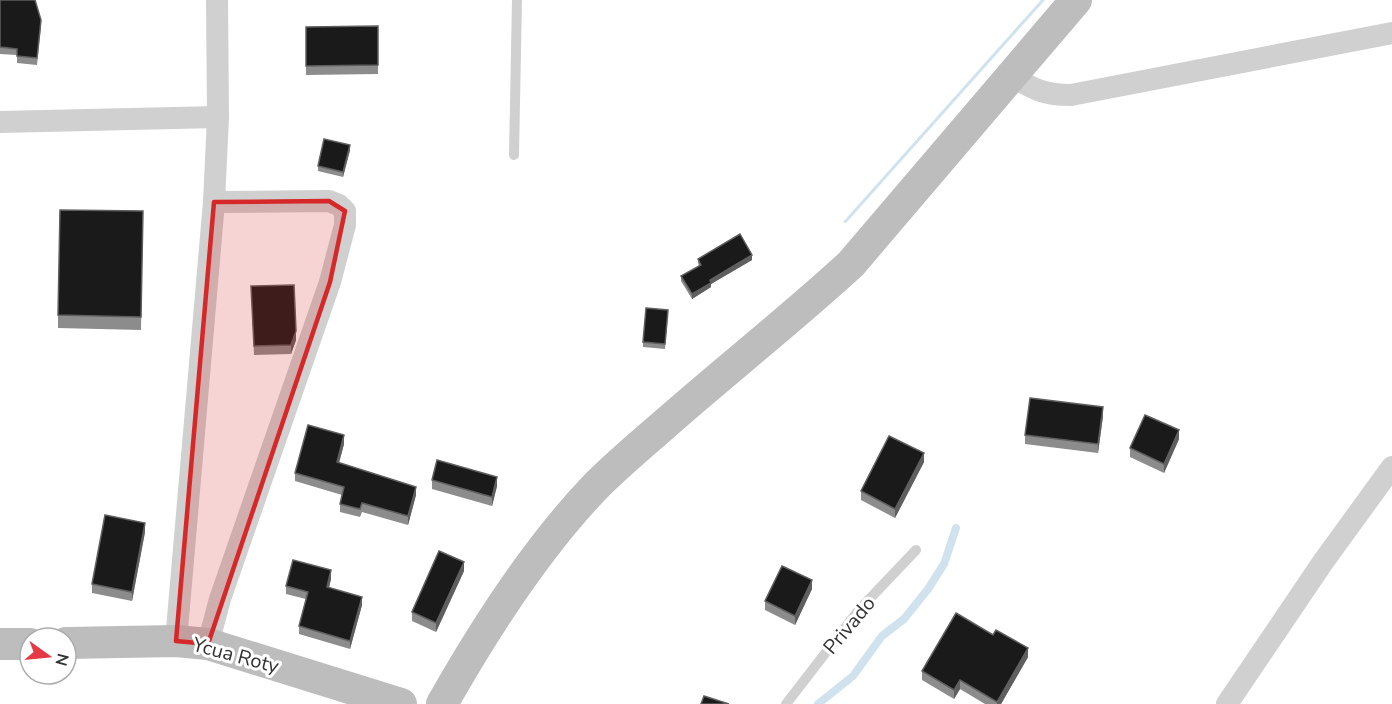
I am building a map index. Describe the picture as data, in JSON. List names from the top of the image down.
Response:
{
  "streets": {
    "street": ["Ycua Roty"],
    "lane": ["Privado"]
  },
  "north": "right"
}
